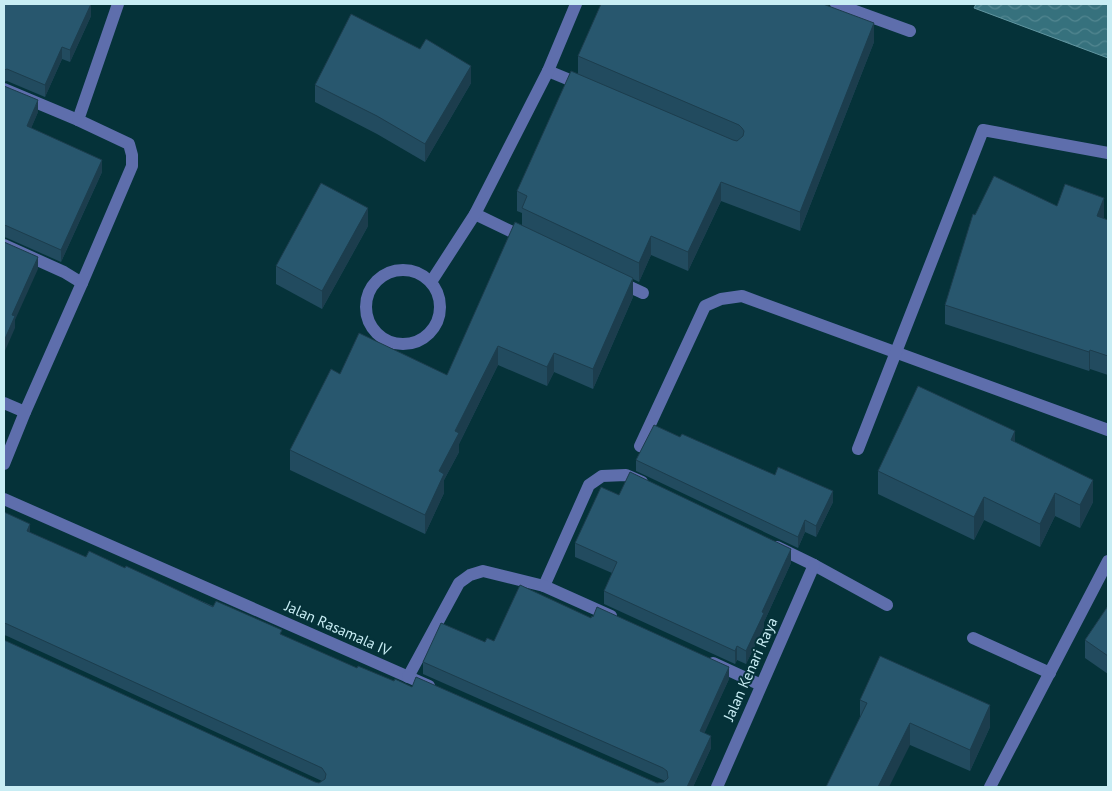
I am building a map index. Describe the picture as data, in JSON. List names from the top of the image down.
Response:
{
  "streets": {
    "street": ["Jalan Rasamala IV", "Jalan Kenari Raya"]
  }
}
